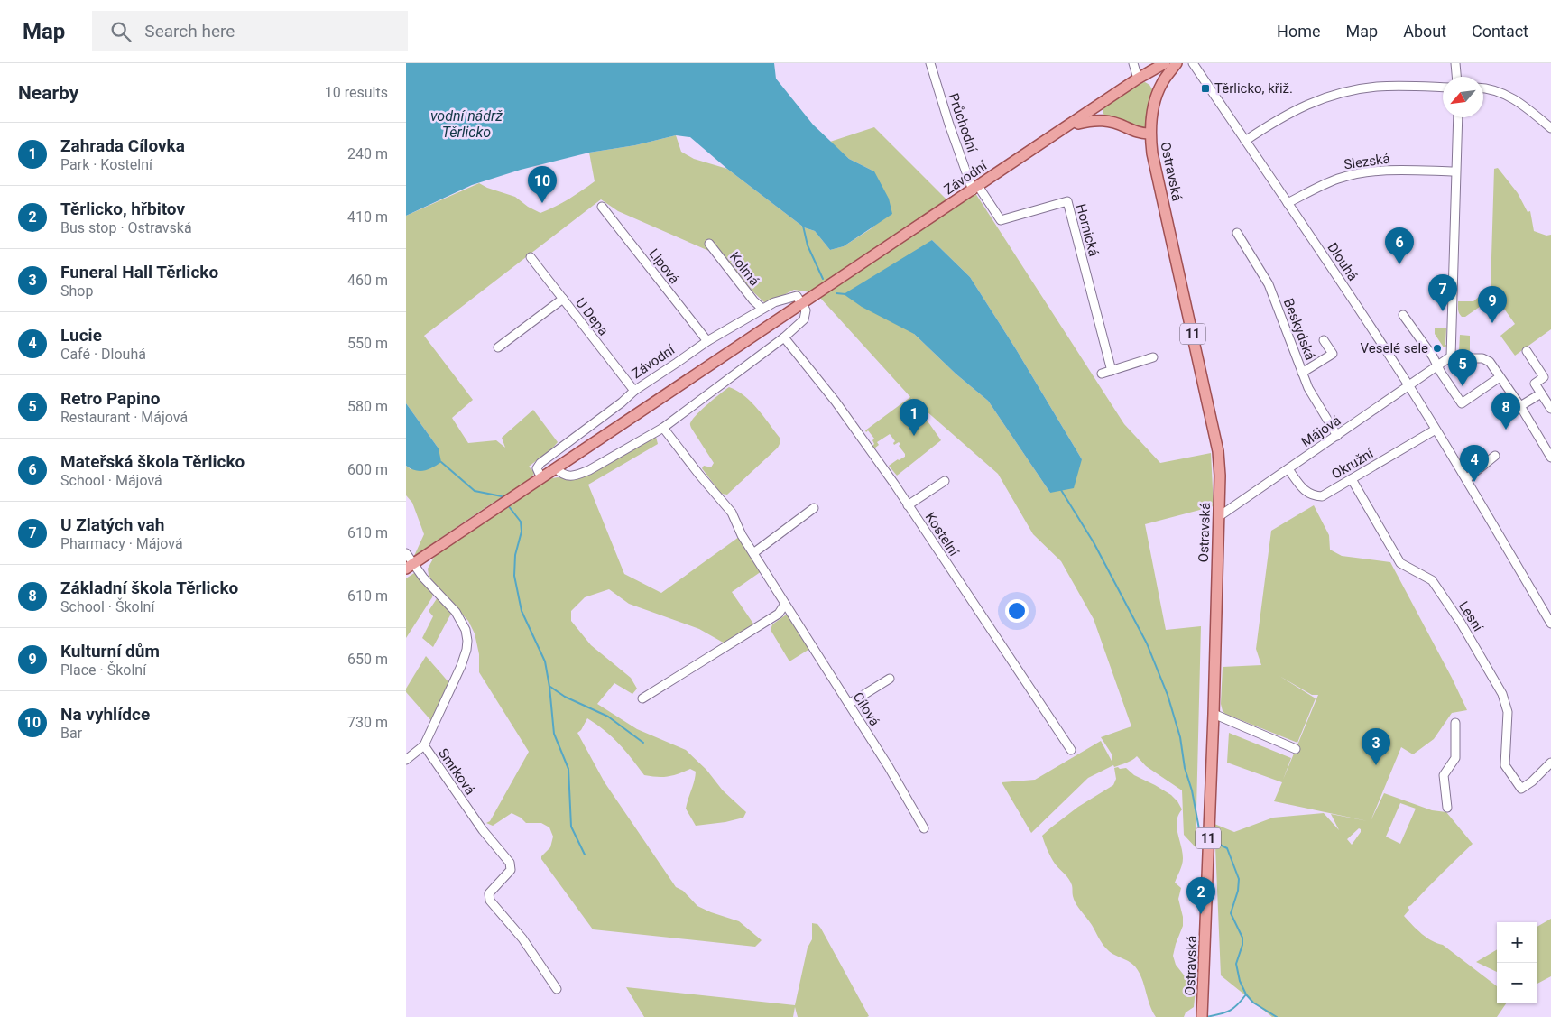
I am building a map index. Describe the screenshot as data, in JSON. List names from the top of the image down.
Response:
{
  "streets": {
    "main road": ["Ostravská", "Závodní", "11"],
    "street": [
      "Průchodní",
      "Slezská",
      "Hornická",
      "Dlouhá",
      "Lipová",
      "Kolmá",
      "U Depa",
      "Beskydská",
      "Májová",
      "Okružní",
      "Kostelní",
      "Lesní",
      "Cílová",
      "Smrková"
    ]
  },
  "crossings": [
    ["Průchodní", "Závodní"],
    ["Průchodní", "Hornická"],
    ["Slezská", "Dlouhá"],
    ["Ostravská", "Májová"],
    ["Závodní", "Hornická"],
    ["Závodní", "Lipová"],
    ["Závodní", "Kolmá"],
    ["Závodní", "U Depa"],
    ["Závodní", "Smrková"],
    ["Dlouhá", "Májová"],
    ["Dlouhá", "Okružní"],
    ["Beskydská", "Májová"],
    ["Májová", "Okružní"],
    ["Okružní", "Lesní"]
  ],
  "water": ["vodní nádrž Těrlicko"],
  "places": {
    "transit": ["Těrlicko, křiž."],
    "other": ["Veselé sele"]
  },
  "north": "bottom left",
  "page": {
    "header": "Map",
    "search": "Search here",
    "nav": [
      "Home",
      "Map",
      "About",
      "Contact"
    ],
    "heading": ["Nearby", "10 results"],
    "list": [
      {
        "mark": "1",
        "name": "Zahrada Cílovka",
        "note": "Park · Kostelní",
        "value": "240 m"
      },
      {
        "mark": "2",
        "name": "Těrlicko, hřbitov",
        "note": "Bus stop · Ostravská",
        "value": "410 m"
      },
      {
        "mark": "3",
        "name": "Funeral Hall Těrlicko",
        "note": "Shop",
        "value": "460 m"
      },
      {
        "mark": "4",
        "name": "Lucie",
        "note": "Café · Dlouhá",
        "value": "550 m"
      },
      {
        "mark": "5",
        "name": "Retro Papino",
        "note": "Restaurant · Májová",
        "value": "580 m"
      },
      {
        "mark": "6",
        "name": "Mateřská škola Těrlicko",
        "note": "School · Májová",
        "value": "600 m"
      },
      {
        "mark": "7",
        "name": "U Zlatých vah",
        "note": "Pharmacy · Májová",
        "value": "610 m"
      },
      {
        "mark": "8",
        "name": "Základní škola Těrlicko",
        "note": "School · Školní",
        "value": "610 m"
      },
      {
        "mark": "9",
        "name": "Kulturní dům",
        "note": "Place · Školní",
        "value": "650 m"
      },
      {
        "mark": "10",
        "name": "Na vyhlídce",
        "note": "Bar",
        "value": "730 m"
      }
    ],
    "pins": [
      "10",
      "6",
      "7",
      "9",
      "5",
      "8",
      "1",
      "4",
      "3",
      "2"
    ],
    "map_buttons": ["+", "−"]
  }
}
